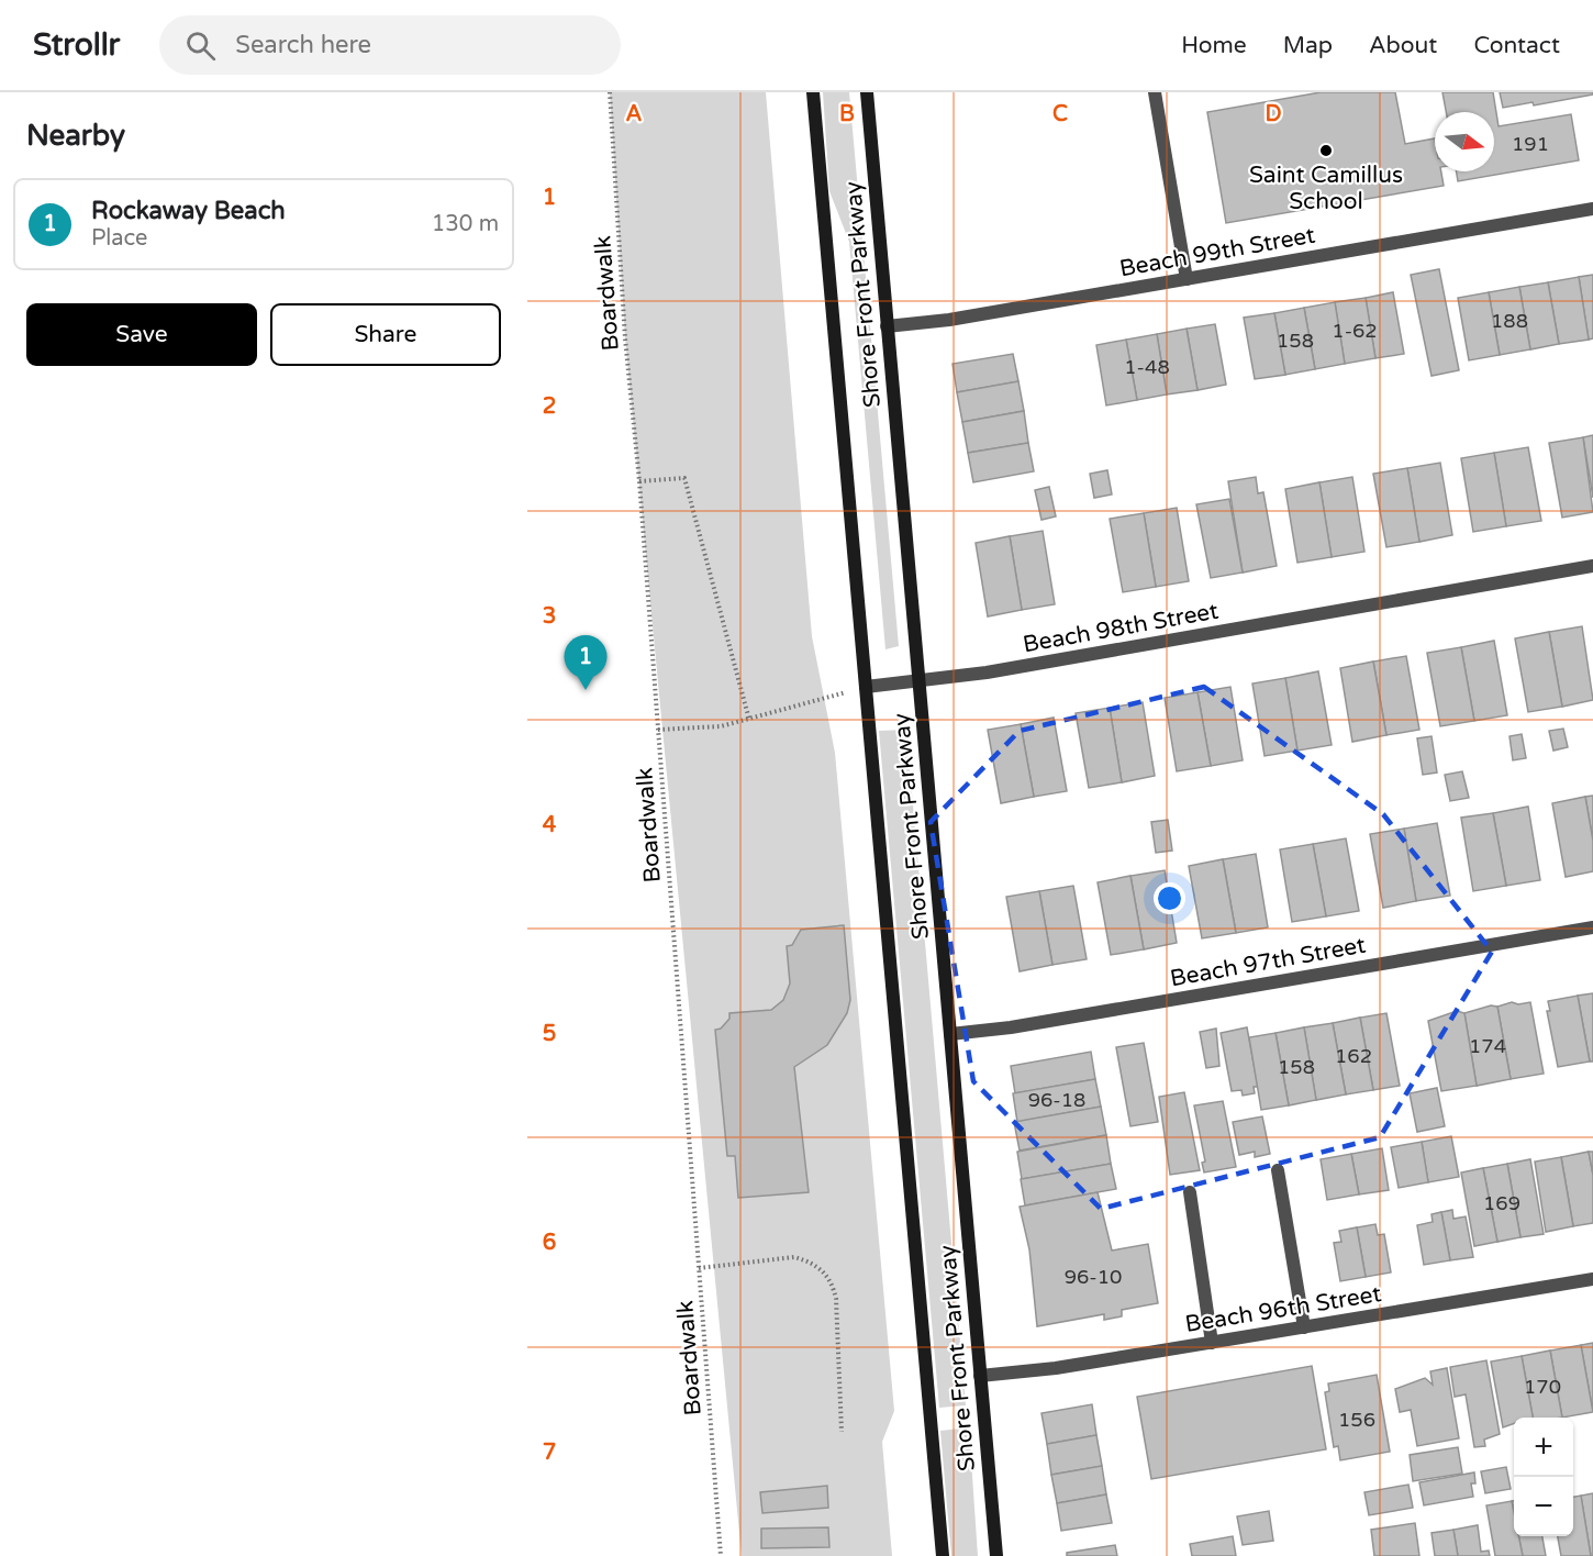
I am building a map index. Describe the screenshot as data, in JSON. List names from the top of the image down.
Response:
{
  "streets": {
    "street": [
      "Beach 99th Street",
      "Shore Front Parkway",
      "Beach 98th Street",
      "Beach 97th Street",
      "Beach 96th Street"
    ],
    "path": ["Boardwalk"]
  },
  "crossings": [
    ["Beach 99th Street", "Shore Front Parkway"],
    ["Shore Front Parkway", "Beach 98th Street"],
    ["Shore Front Parkway", "Beach 97th Street"],
    ["Shore Front Parkway", "Beach 96th Street"]
  ],
  "places": ["Saint Camillus School"],
  "house_numbers": [
    "191",
    "188",
    "1-62",
    "158",
    "1-48",
    "174",
    "162",
    "158",
    "96-18",
    "169",
    "96-10",
    "170",
    "156"
  ],
  "north": "right",
  "page": {
    "header": "Strollr",
    "search": "Search here",
    "nav": [
      "Home",
      "Map",
      "About",
      "Contact"
    ],
    "heading": "Nearby",
    "list": [
      {
        "mark": "1",
        "name": "Rockaway Beach",
        "note": "Place",
        "value": "130 m"
      }
    ],
    "buttons": ["Save", "Share"],
    "pins": "1",
    "map_buttons": ["+", "−"]
  },
  "grid": {
    "columns": [
      "A",
      "B",
      "C",
      "D"
    ],
    "rows": [
      "1",
      "2",
      "3",
      "4",
      "5",
      "6",
      "7"
    ]
  }
}
